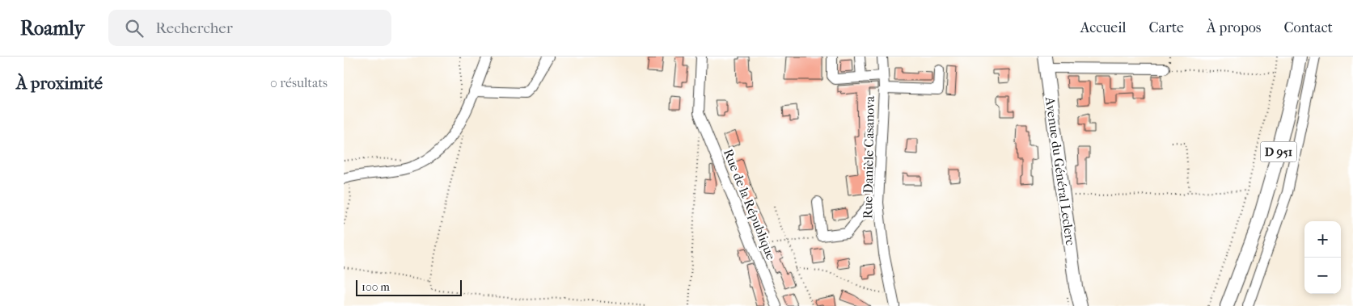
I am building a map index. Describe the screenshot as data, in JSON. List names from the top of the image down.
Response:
{
  "streets": {
    "main road": ["D 951", "Avenue du Général Leclerc"],
    "street": ["Rue Danièle Casanova", "Rue de la République"]
  },
  "scale_bar": "100 m",
  "page": {
    "header": "Roamly",
    "search": "Rechercher",
    "nav": [
      "Accueil",
      "Carte",
      "À propos",
      "Contact"
    ],
    "heading": ["À proximité", "0 résultats"],
    "map_buttons": ["+", "−"],
    "scale": "100 m"
  }
}
